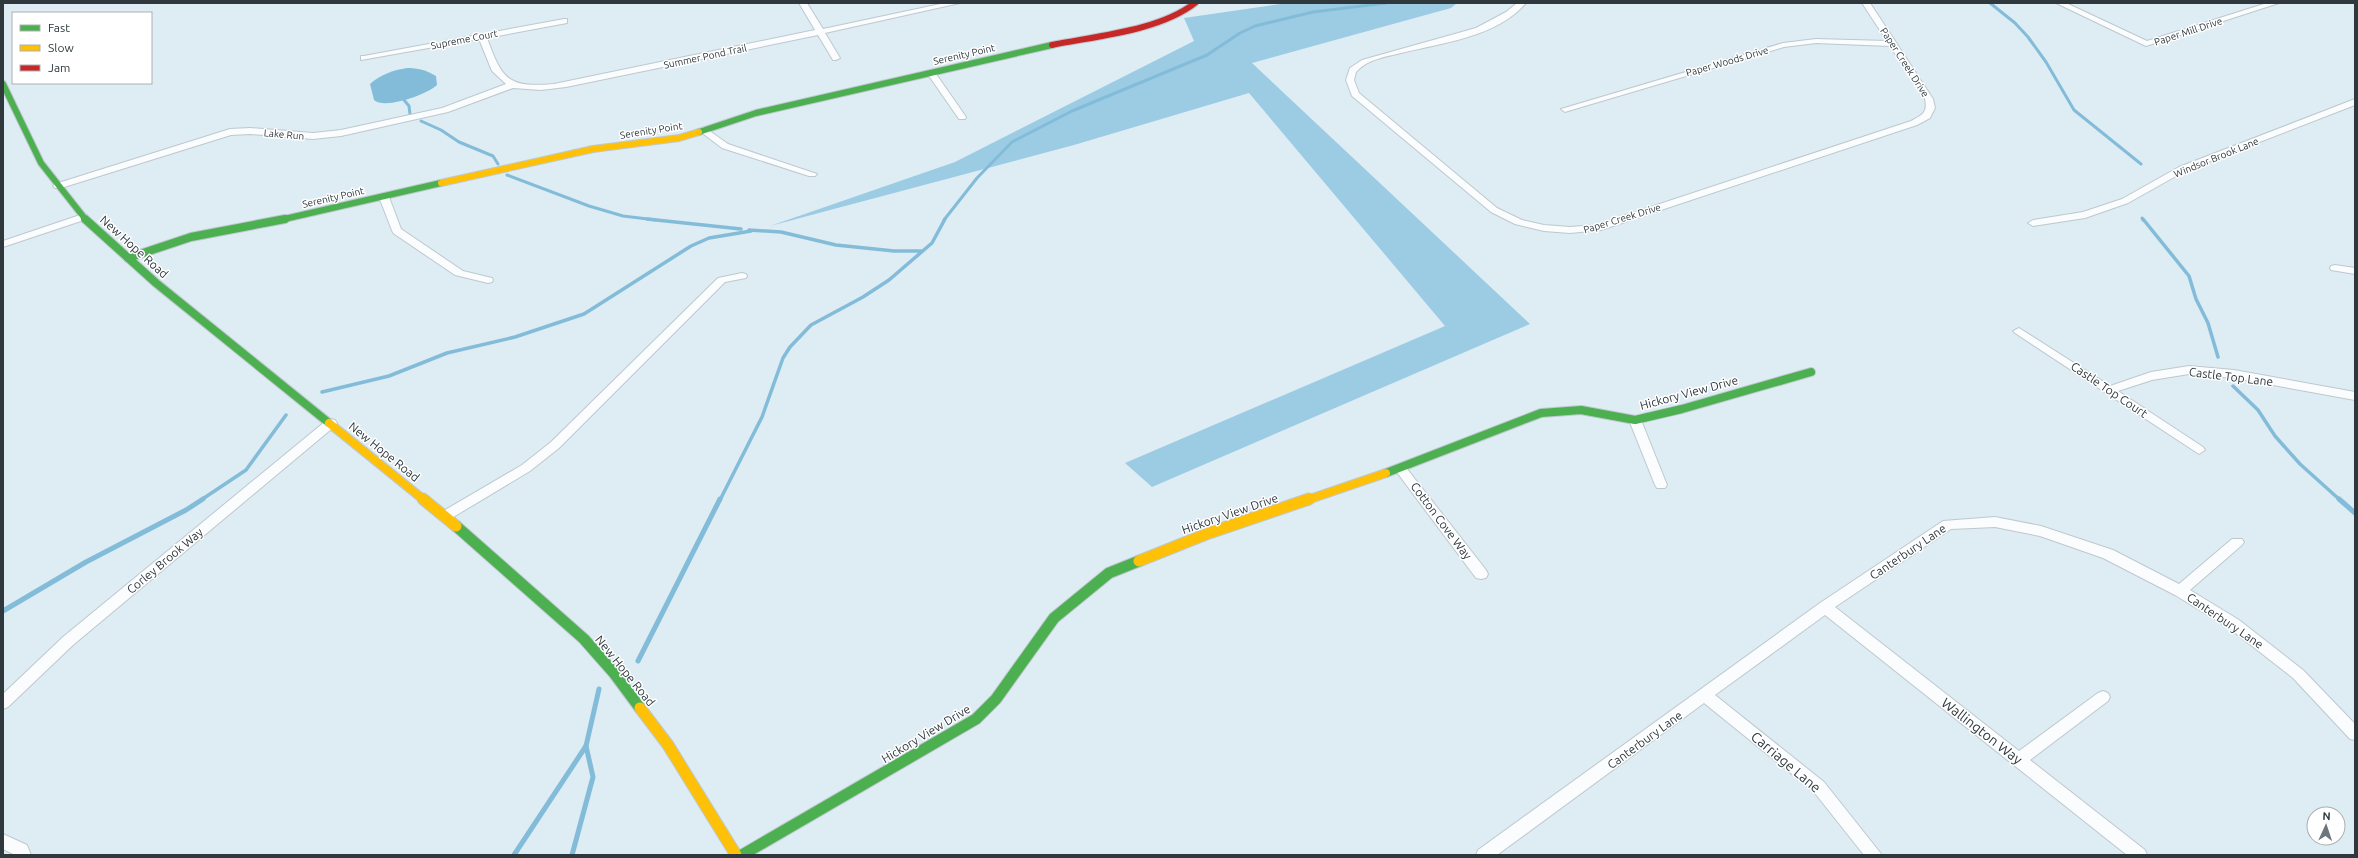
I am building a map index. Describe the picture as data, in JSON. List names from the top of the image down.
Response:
{
  "streets": {
    "street": [
      "Paper Mill Drive",
      "Supreme Court",
      "Serenity Point",
      "Summer Pond Trail",
      "Paper Woods Drive",
      "Paper Creek Drive",
      "Lake Run",
      "Windsor Brook Lane",
      "New Hope Road",
      "Castle Top Lane",
      "Castle Top Court",
      "Hickory View Drive",
      "Cotton Cove Way",
      "Canterbury Lane",
      "Corley Brook Way",
      "Wallington Way",
      "Carriage Lane"
    ]
  },
  "crossings": [
    ["Serenity Point", "New Hope Road"],
    ["Summer Pond Trail", "Lake Run"],
    ["Paper Woods Drive", "Paper Creek Drive"],
    ["Lake Run", "New Hope Road"],
    ["New Hope Road", "Corley Brook Way"],
    ["Castle Top Lane", "Castle Top Court"],
    ["Hickory View Drive", "Cotton Cove Way"],
    ["Canterbury Lane", "Wallington Way"],
    ["Canterbury Lane", "Carriage Lane"]
  ],
  "legend": ["Fast", "Slow", "Jam"],
  "north": "top"
}
